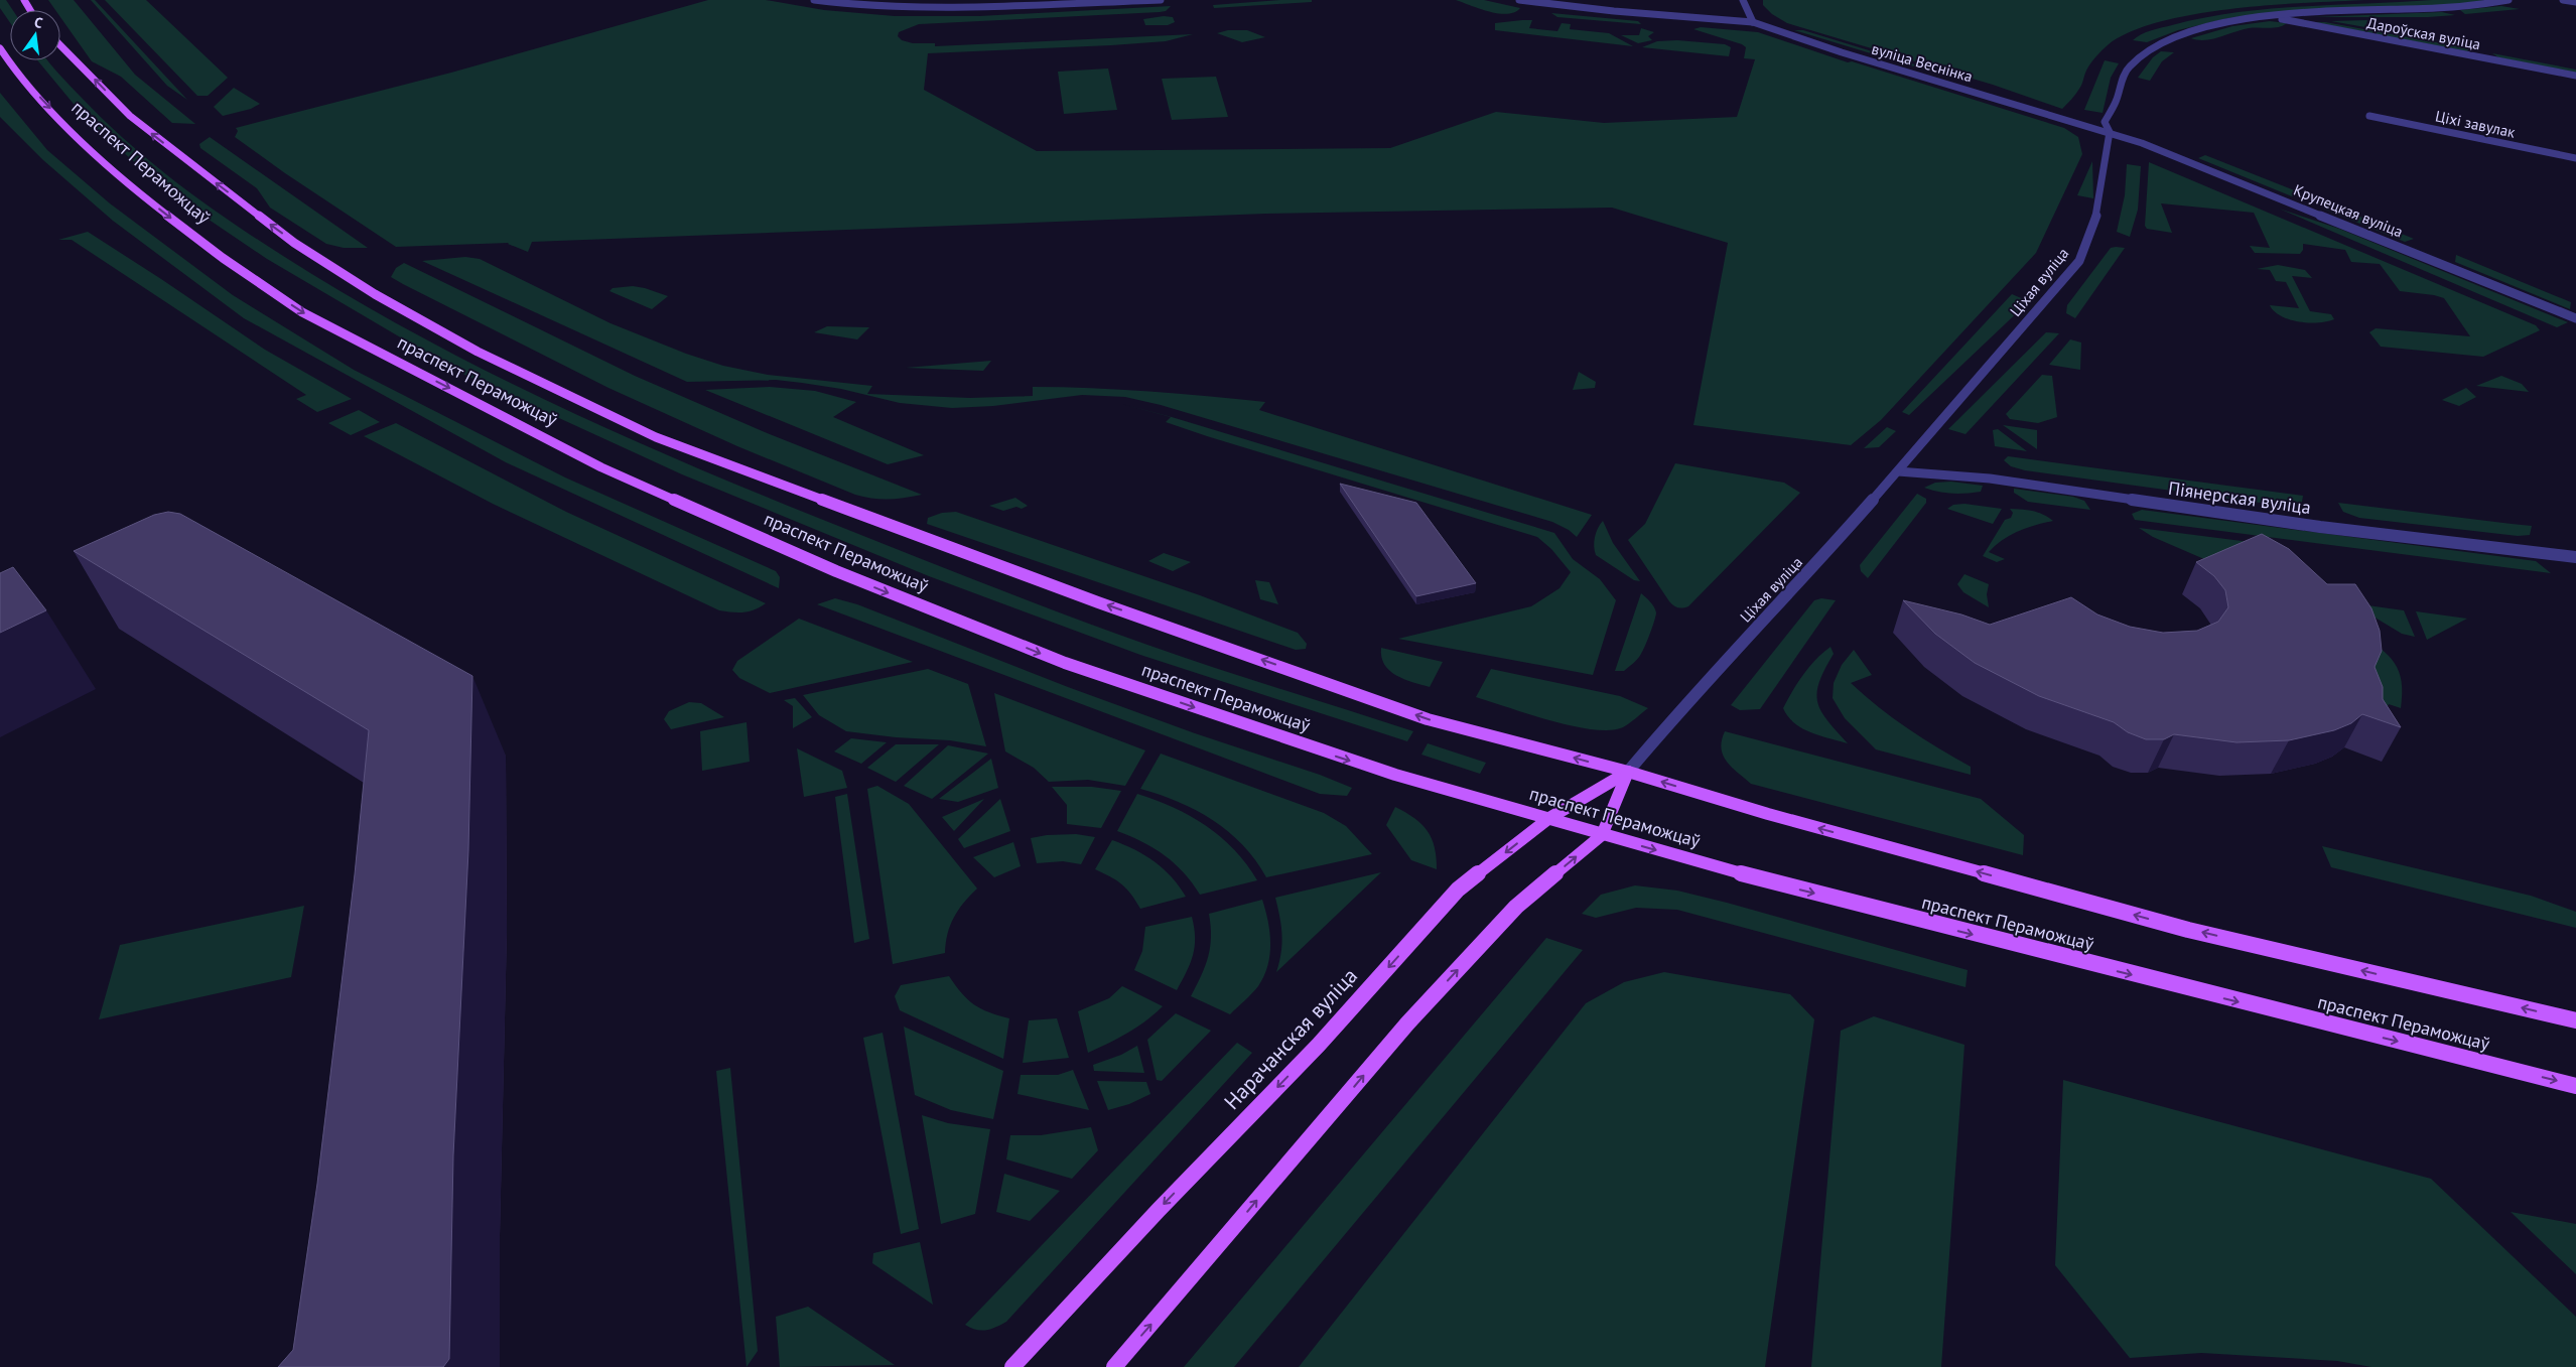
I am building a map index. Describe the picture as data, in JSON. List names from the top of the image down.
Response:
{
  "streets": {
    "main road": ["праспект Пераможцаў", "Нарачанская вуліца"],
    "street": [
      "Дароўская вуліца",
      "вуліца Веснінка",
      "Ціхі завулак",
      "Крупецкая вуліца",
      "Ціхая вуліца",
      "Піянерская вуліца"
    ]
  },
  "crossings": [
    ["Дароўская вуліца", "Ціхая вуліца"],
    ["вуліца Веснінка", "Крупецкая вуліца"],
    ["вуліца Веснінка", "Ціхая вуліца"],
    ["праспект Пераможцаў", "Ціхая вуліца"],
    ["праспект Пераможцаў", "Нарачанская вуліца"],
    ["Крупецкая вуліца", "Ціхая вуліца"],
    ["Ціхая вуліца", "Піянерская вуліца"],
    ["Ціхая вуліца", "Нарачанская вуліца"]
  ],
  "north": "top"
}
